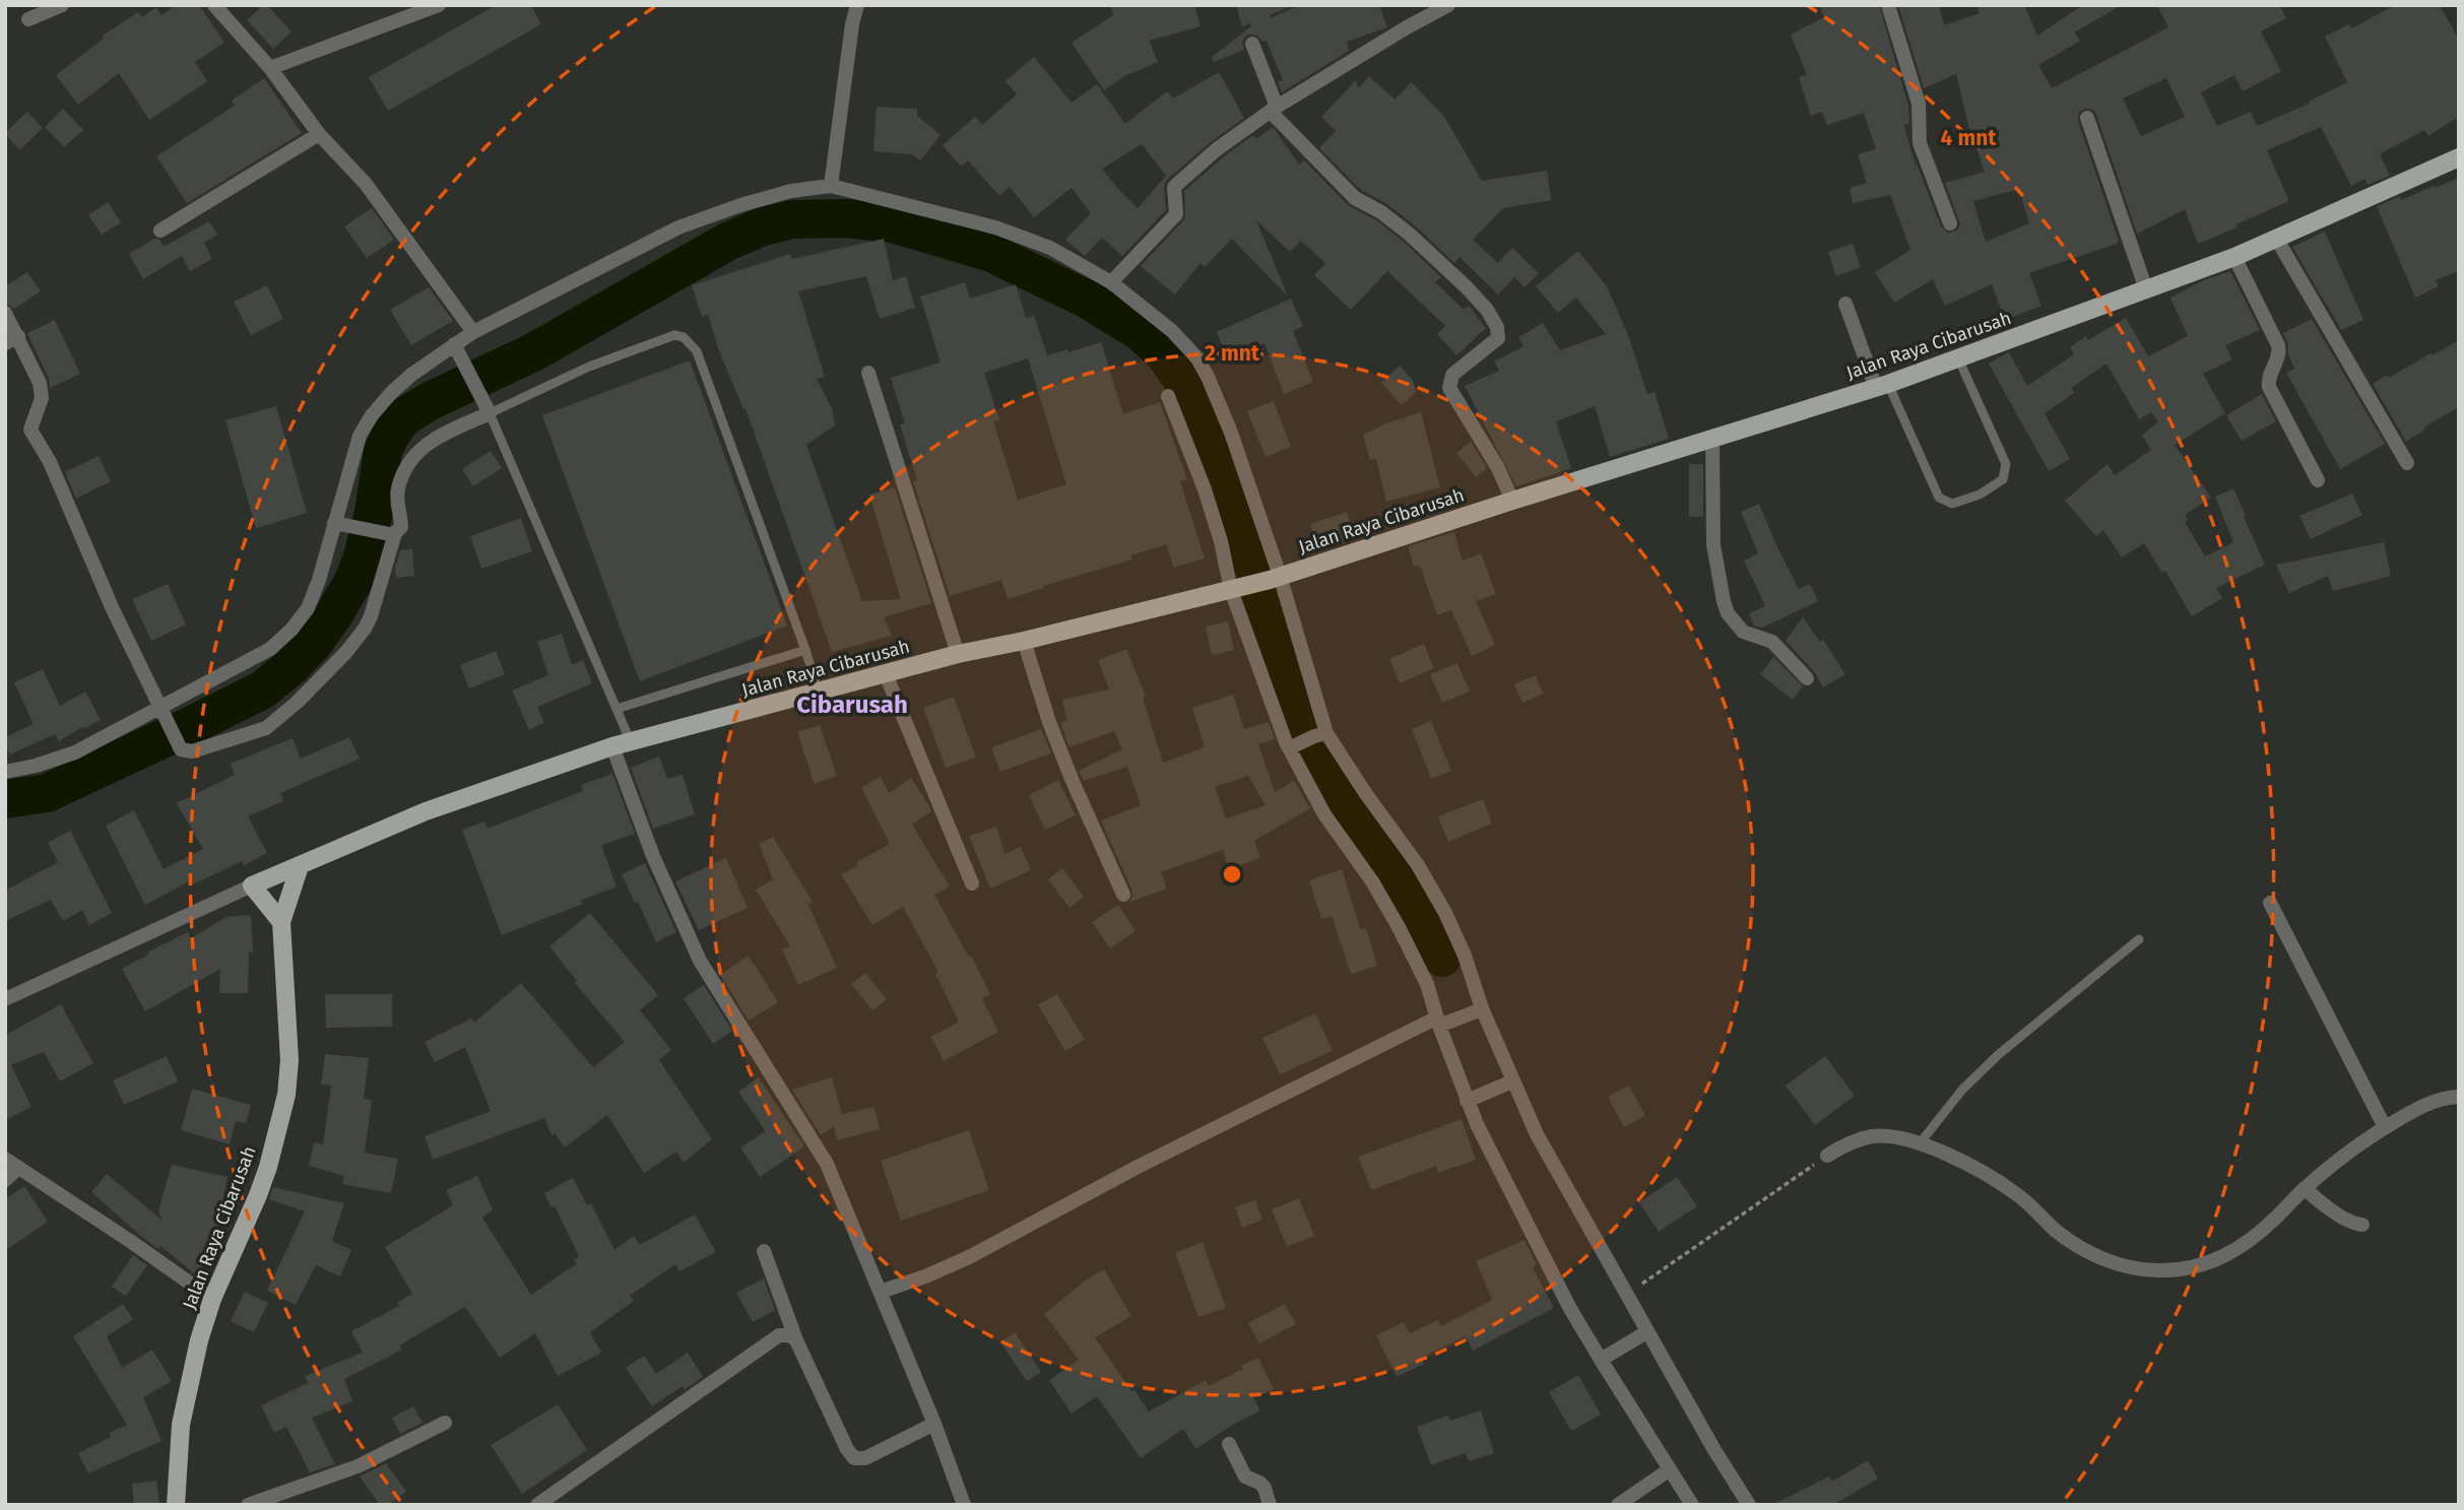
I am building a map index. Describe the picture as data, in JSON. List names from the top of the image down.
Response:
{
  "streets": {
    "main road": ["Jalan Raya Cibarusah"]
  },
  "districts": ["Cibarusah"],
  "rings": ["4 mnt", "2 mnt"]
}
